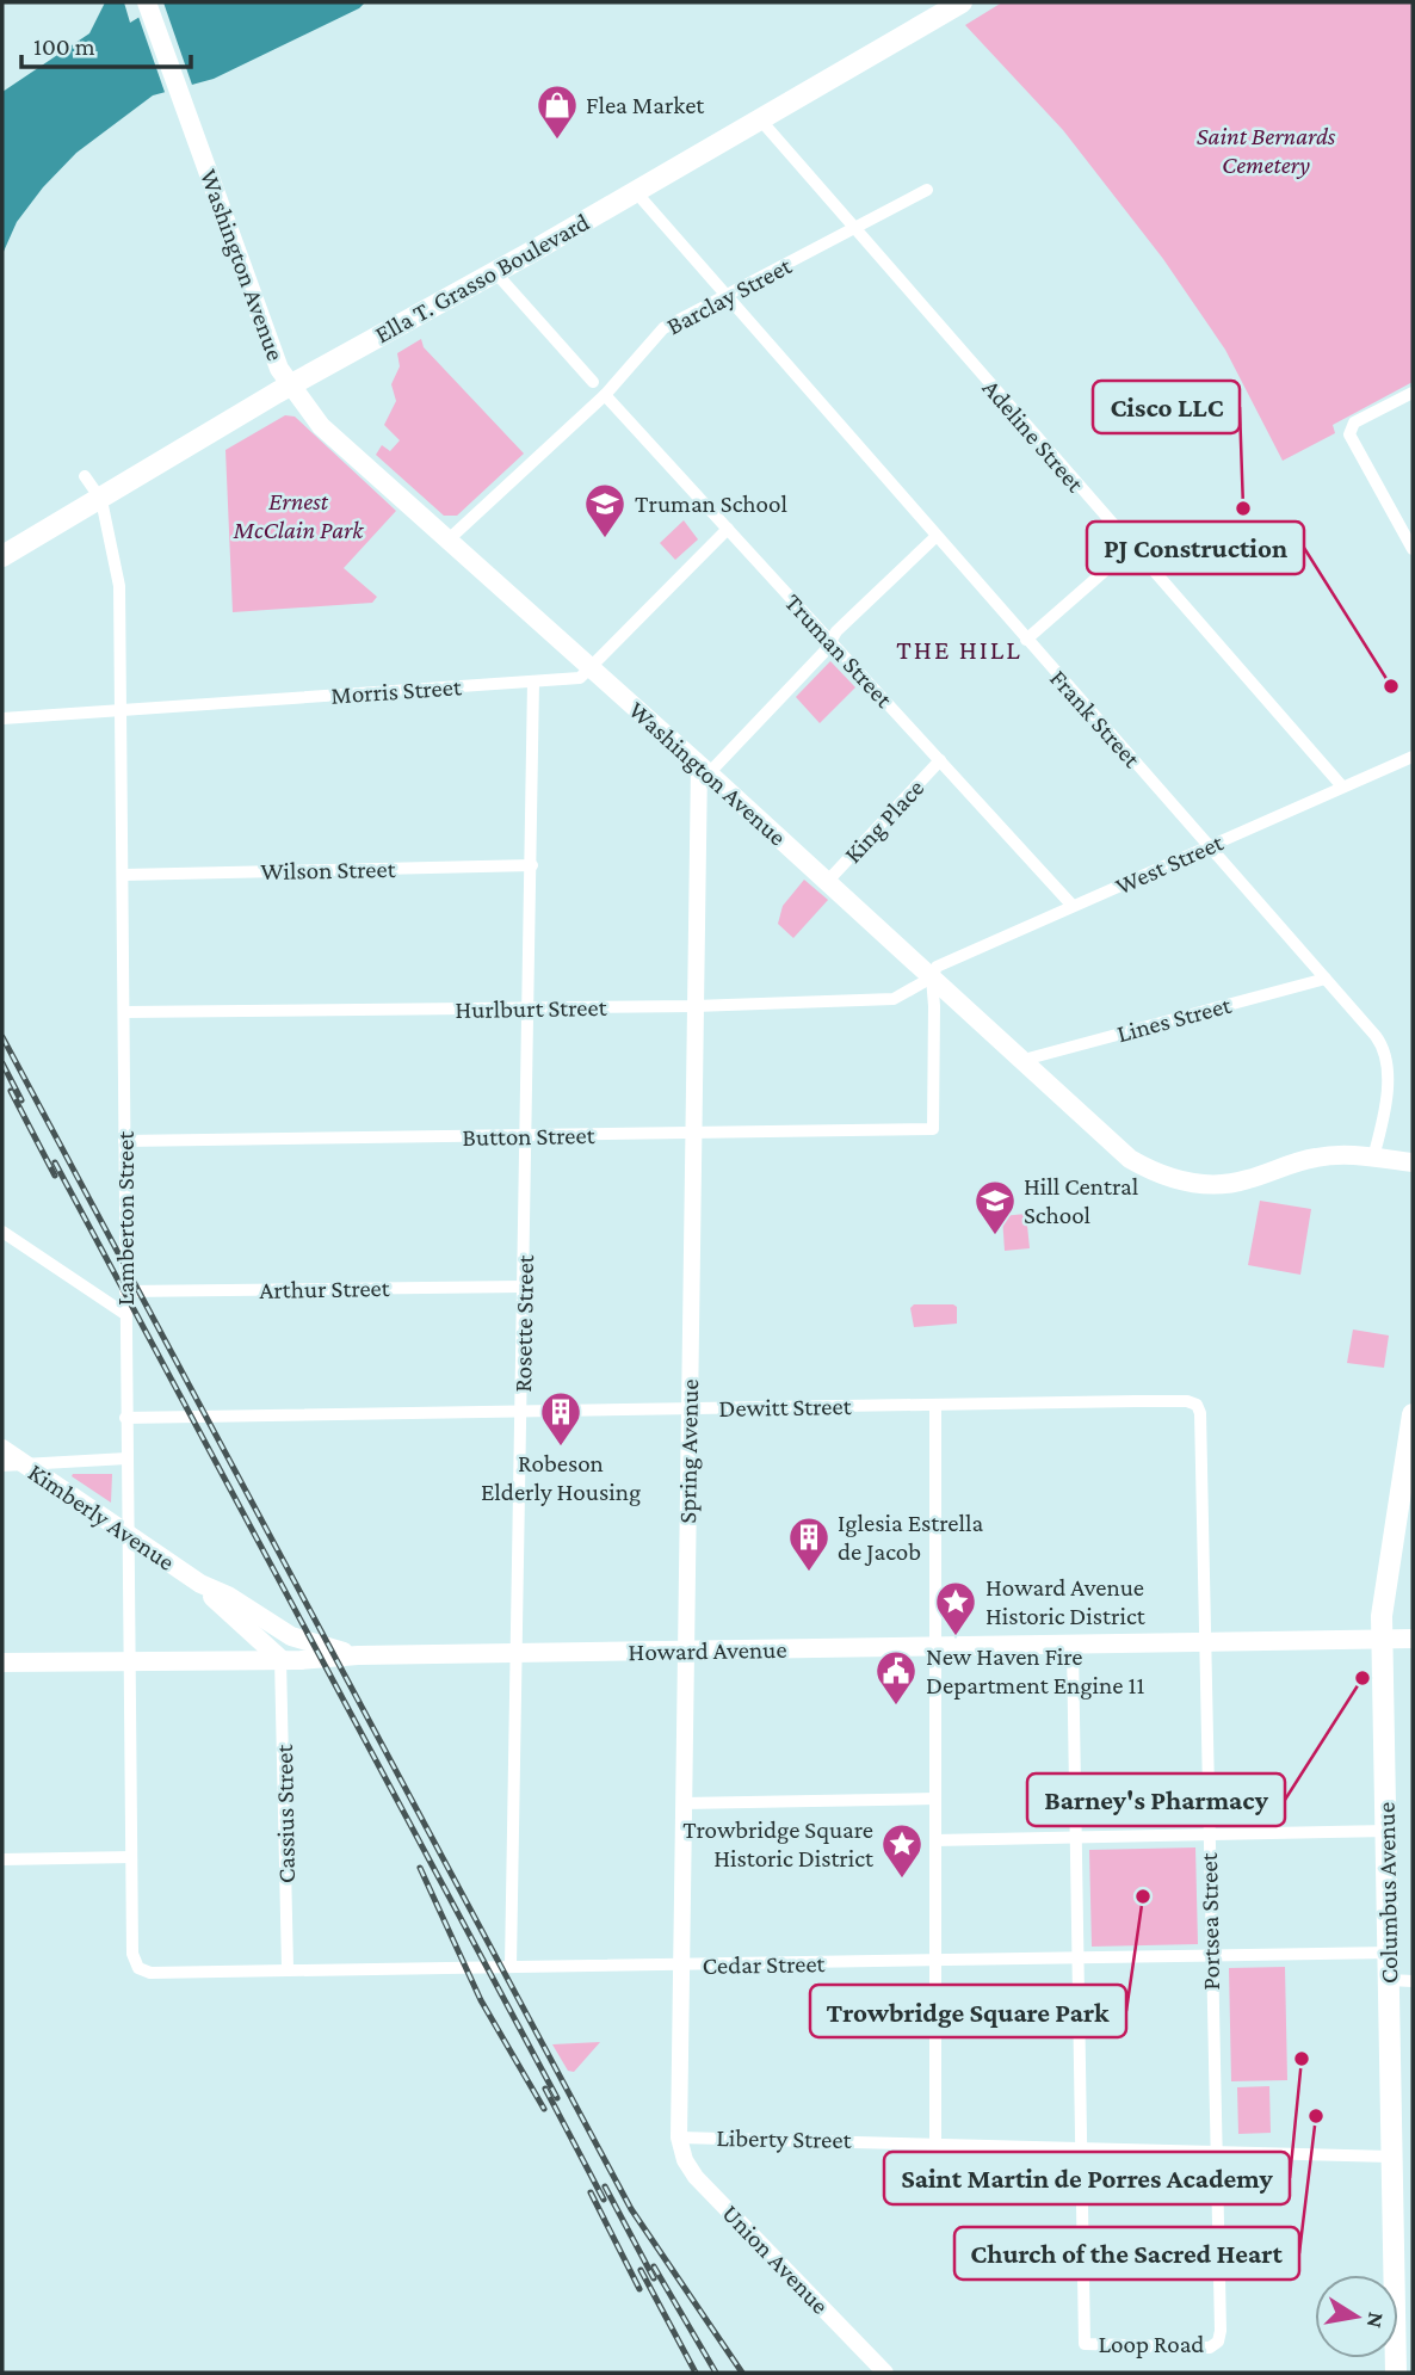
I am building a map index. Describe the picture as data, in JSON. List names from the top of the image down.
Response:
{
  "streets": {
    "main road": [
      "Washington Avenue",
      "Ella T. Grasso Boulevard",
      "Kimberly Avenue",
      "Howard Avenue",
      "Columbus Avenue"
    ],
    "street": [
      "Barclay Street",
      "Adeline Street",
      "Truman Street",
      "Morris Street",
      "Frank Street",
      "King Place",
      "West Street",
      "Wilson Street",
      "Hurlburt Street",
      "Lines Street",
      "Button Street",
      "Lamberton Street",
      "Arthur Street",
      "Rosette Street",
      "Dewitt Street",
      "Spring Avenue",
      "Cassius Street",
      "Portsea Street",
      "Cedar Street",
      "Liberty Street",
      "Union Avenue",
      "Loop Road"
    ]
  },
  "crossings": [
    ["Washington Avenue", "Ella T. Grasso Boulevard"],
    ["Washington Avenue", "Barclay Street"],
    ["Washington Avenue", "Morris Street"],
    ["Washington Avenue", "Frank Street"],
    ["Washington Avenue", "King Place"],
    ["Washington Avenue", "West Street"],
    ["Washington Avenue", "Hurlburt Street"],
    ["Washington Avenue", "Lines Street"],
    ["Washington Avenue", "Button Street"],
    ["Washington Avenue", "Spring Avenue"],
    ["Ella T. Grasso Boulevard", "Adeline Street"],
    ["Ella T. Grasso Boulevard", "Frank Street"],
    ["Ella T. Grasso Boulevard", "Lamberton Street"],
    ["Barclay Street", "Adeline Street"],
    ["Barclay Street", "Truman Street"],
    ["Barclay Street", "Frank Street"],
    ["Adeline Street", "West Street"],
    ["Truman Street", "Morris Street"],
    ["Truman Street", "King Place"],
    ["Truman Street", "West Street"],
    ["Morris Street", "Lamberton Street"],
    ["Morris Street", "Rosette Street"],
    ["Frank Street", "West Street"],
    ["Frank Street", "Lines Street"],
    ["West Street", "Hurlburt Street"],
    ["West Street", "Button Street"],
    ["Wilson Street", "Lamberton Street"],
    ["Wilson Street", "Rosette Street"],
    ["Hurlburt Street", "Button Street"],
    ["Hurlburt Street", "Lamberton Street"],
    ["Hurlburt Street", "Rosette Street"],
    ["Hurlburt Street", "Spring Avenue"],
    ["Button Street", "Lamberton Street"],
    ["Button Street", "Rosette Street"],
    ["Button Street", "Spring Avenue"],
    ["Lamberton Street", "Arthur Street"],
    ["Lamberton Street", "Dewitt Street"],
    ["Lamberton Street", "Kimberly Avenue"],
    ["Lamberton Street", "Howard Avenue"],
    ["Lamberton Street", "Cedar Street"],
    ["Arthur Street", "Rosette Street"],
    ["Rosette Street", "Dewitt Street"],
    ["Rosette Street", "Howard Avenue"],
    ["Rosette Street", "Cedar Street"],
    ["Dewitt Street", "Spring Avenue"],
    ["Dewitt Street", "Portsea Street"],
    ["Spring Avenue", "Howard Avenue"],
    ["Spring Avenue", "Cedar Street"],
    ["Spring Avenue", "Liberty Street"],
    ["Spring Avenue", "Union Avenue"],
    ["Howard Avenue", "Cassius Street"],
    ["Howard Avenue", "Columbus Avenue"],
    ["Howard Avenue", "Portsea Street"],
    ["Cassius Street", "Cedar Street"],
    ["Columbus Avenue", "Cedar Street"],
    ["Columbus Avenue", "Liberty Street"],
    ["Portsea Street", "Cedar Street"],
    ["Portsea Street", "Liberty Street"],
    ["Portsea Street", "Loop Road"],
    ["Liberty Street", "Union Avenue"],
    ["Liberty Street", "Loop Road"]
  ],
  "districts": ["THE HILL"],
  "parks": ["Saint Bernards Cemetery", "Ernest McClain Park"],
  "places": {
    "shop": ["Flea Market"],
    "other": [
      "Cisco LLC",
      "PJ Construction",
      "Barney's Pharmacy",
      "Trowbridge Square Park",
      "Saint Martin de Porres Academy",
      "Church of the Sacred Heart"
    ],
    "school or university": ["Truman School", "Hill Central School"],
    "building": ["Robeson Elderly Housing", "Iglesia Estrella de Jacob"],
    "place": ["Howard Avenue Historic District", "Trowbridge Square Historic District"],
    "public building": ["New Haven Fire Department Engine 11"]
  },
  "scale_bar": "100 m",
  "north": "right"
}
